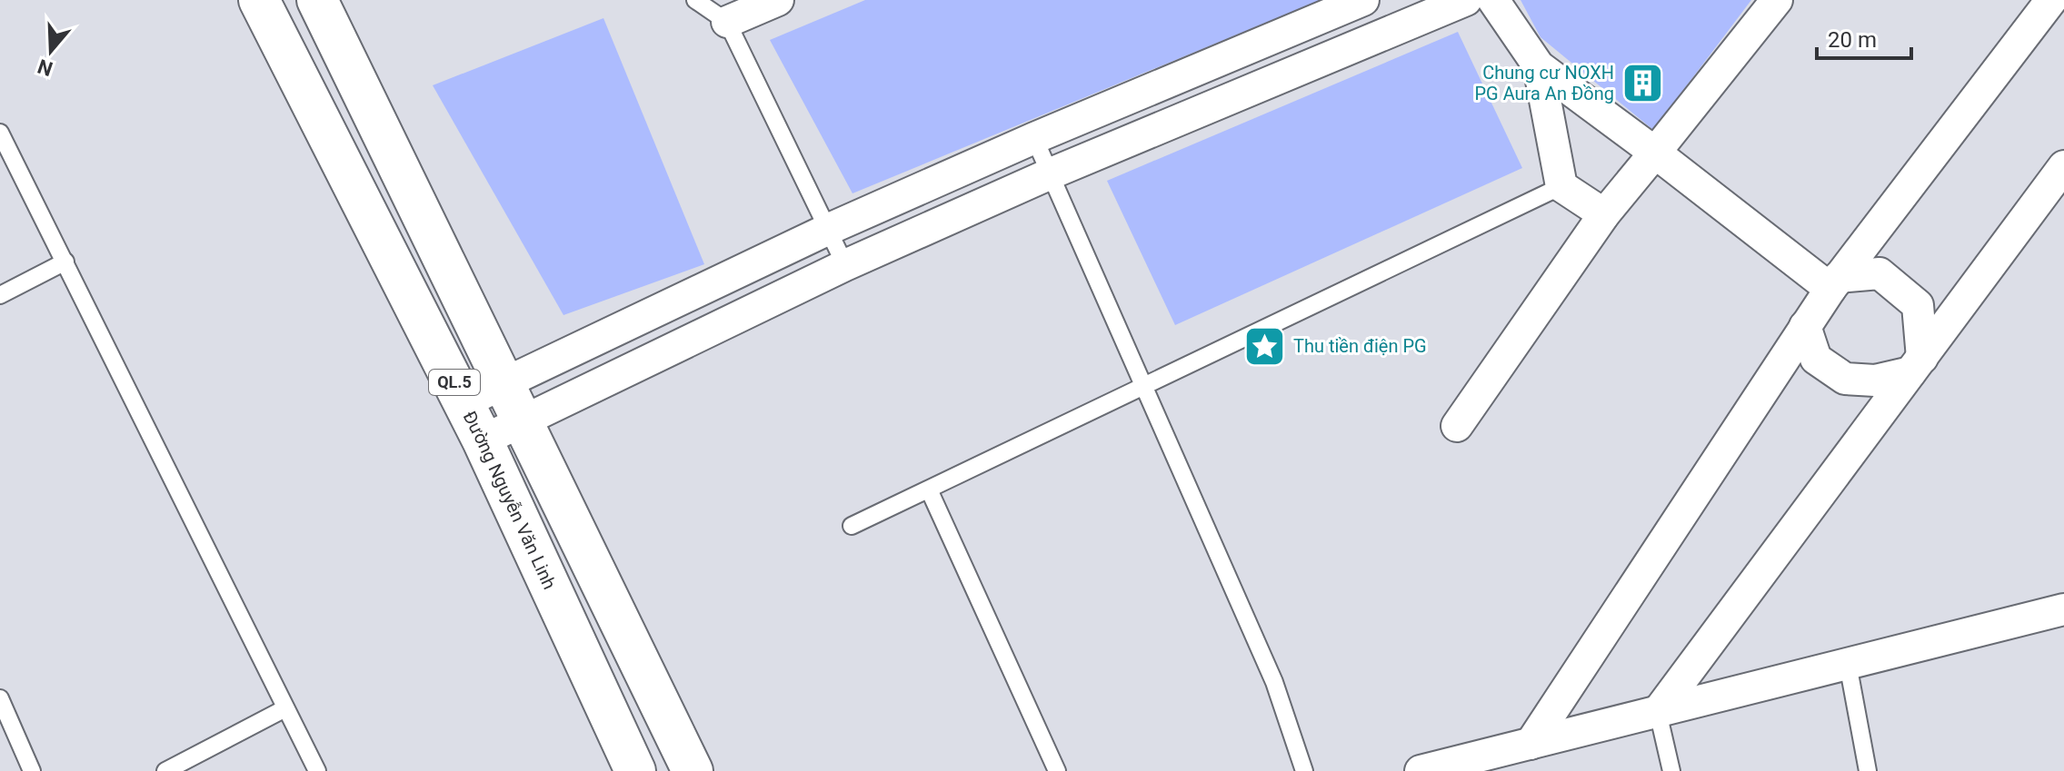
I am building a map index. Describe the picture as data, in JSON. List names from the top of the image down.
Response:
{
  "streets": {
    "highway": ["QL.5", "Đường Nguyễn Văn Linh"]
  },
  "places": {
    "building": ["Chung cư NOXH PG Aura An Đồng"],
    "place": ["Thu tiền điện PG"]
  },
  "scale_bar": "20 m",
  "north": "bottom"
}
